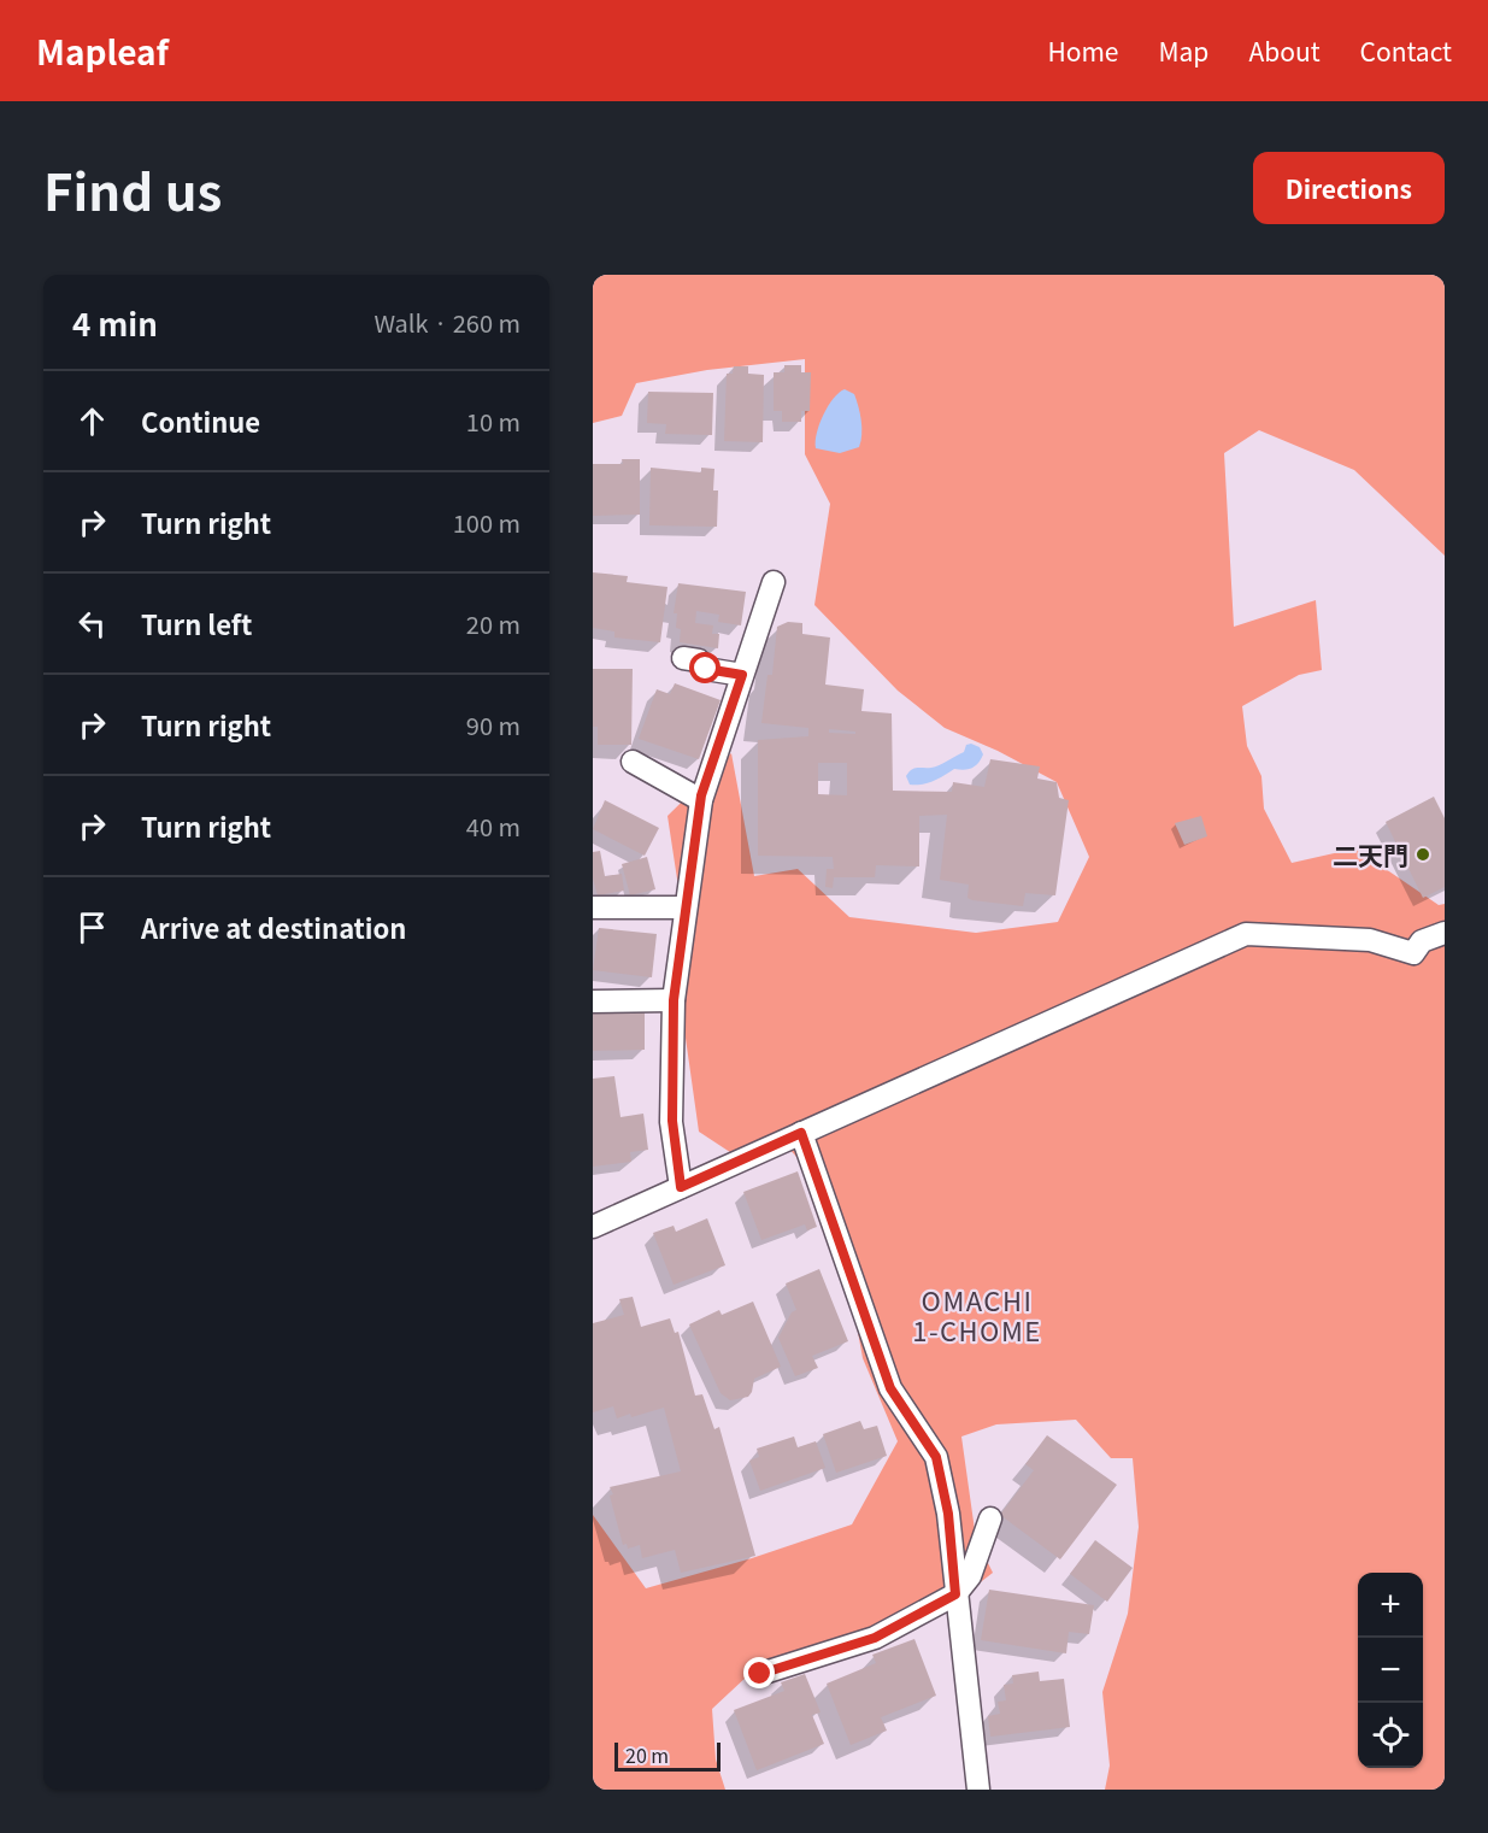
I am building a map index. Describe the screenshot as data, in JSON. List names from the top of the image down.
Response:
{
  "districts": ["OMACHI 1-CHOME"],
  "places": ["二天門"],
  "scale_bar": "20 m",
  "page": {
    "header": "Mapleaf",
    "nav": [
      "Home",
      "Map",
      "About",
      "Contact"
    ],
    "title": "Find us",
    "buttons": "Directions",
    "heading": ["4 min", "Walk · 260 m"],
    "list": [
      ["Continue", "10 m"],
      ["Turn right", "100 m"],
      ["Turn left", "20 m"],
      ["Turn right", "90 m"],
      ["Turn right", "40 m"],
      "Arrive at destination"
    ],
    "map_buttons": ["+", "−"],
    "scale": "20 m"
  }
}
